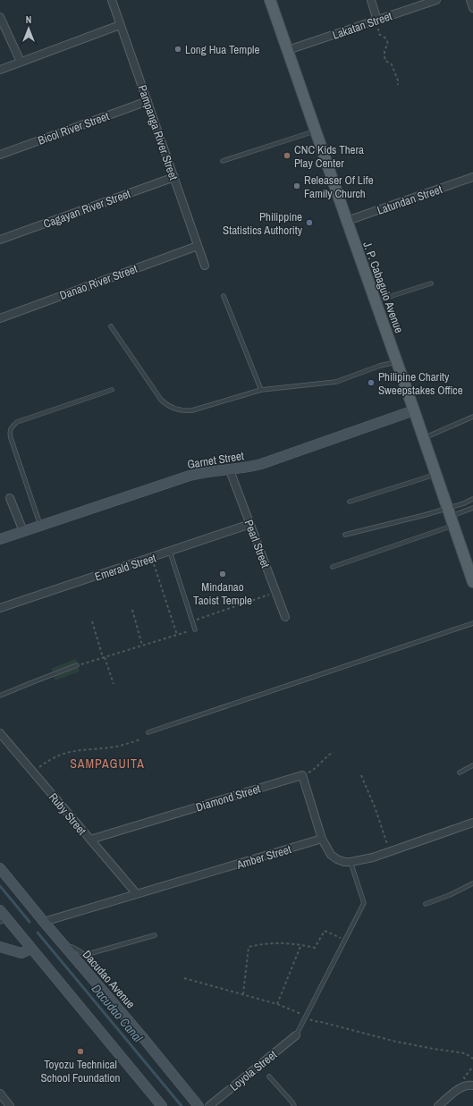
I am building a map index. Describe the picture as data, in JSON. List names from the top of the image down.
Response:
{
  "streets": {
    "main road": ["J. P. Cabaguio Avenue", "Garnet Street", "Dacudao Avenue"],
    "street": [
      "Lakatan Street",
      "Bicol River Street",
      "Pampanga River Street",
      "Latundan Street",
      "Cagayan River Street",
      "Danao River Street",
      "Pearl Street",
      "Emerald Street",
      "Diamond Street",
      "Ruby Street",
      "Amber Street",
      "Loyola Street"
    ]
  },
  "crossings": [
    ["Lakatan Street", "J. P. Cabaguio Avenue"],
    ["Bicol River Street", "Pampanga River Street"],
    ["Pampanga River Street", "Cagayan River Street"],
    ["Pampanga River Street", "Danao River Street"],
    ["Latundan Street", "J. P. Cabaguio Avenue"],
    ["J. P. Cabaguio Avenue", "Garnet Street"],
    ["Garnet Street", "Pearl Street"],
    ["Pearl Street", "Emerald Street"],
    ["Diamond Street", "Ruby Street"],
    ["Ruby Street", "Amber Street"],
    ["Amber Street", "Dacudao Avenue"]
  ],
  "districts": ["SAMPAGUITA"],
  "water": ["Dacudao Canal"],
  "places": [
    "Long Hua Temple",
    "CNC Kids Thera Play Center",
    "Releaser Of Life Family Church",
    "Philippine Statistics Authority",
    "Philipine Charity Sweepstakes Office",
    "Mindanao Taoist Temple",
    "Toyozu Technical School Foundation"
  ],
  "north": "top"
}
